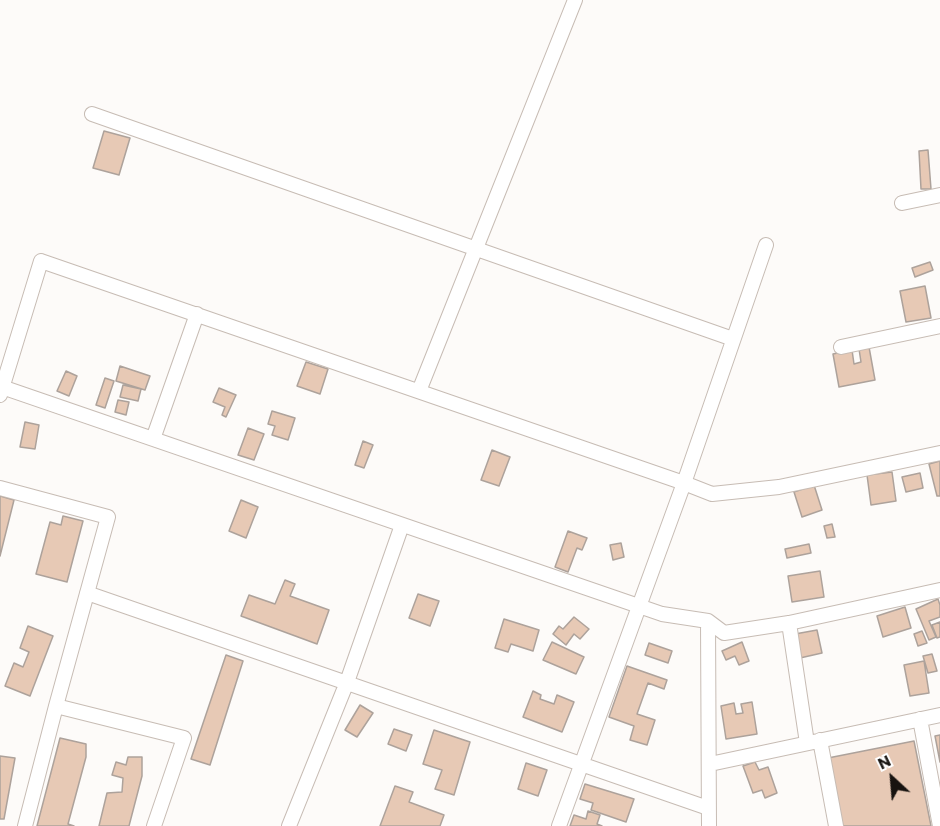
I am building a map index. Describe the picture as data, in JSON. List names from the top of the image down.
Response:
{
  "north": "top left"
}
